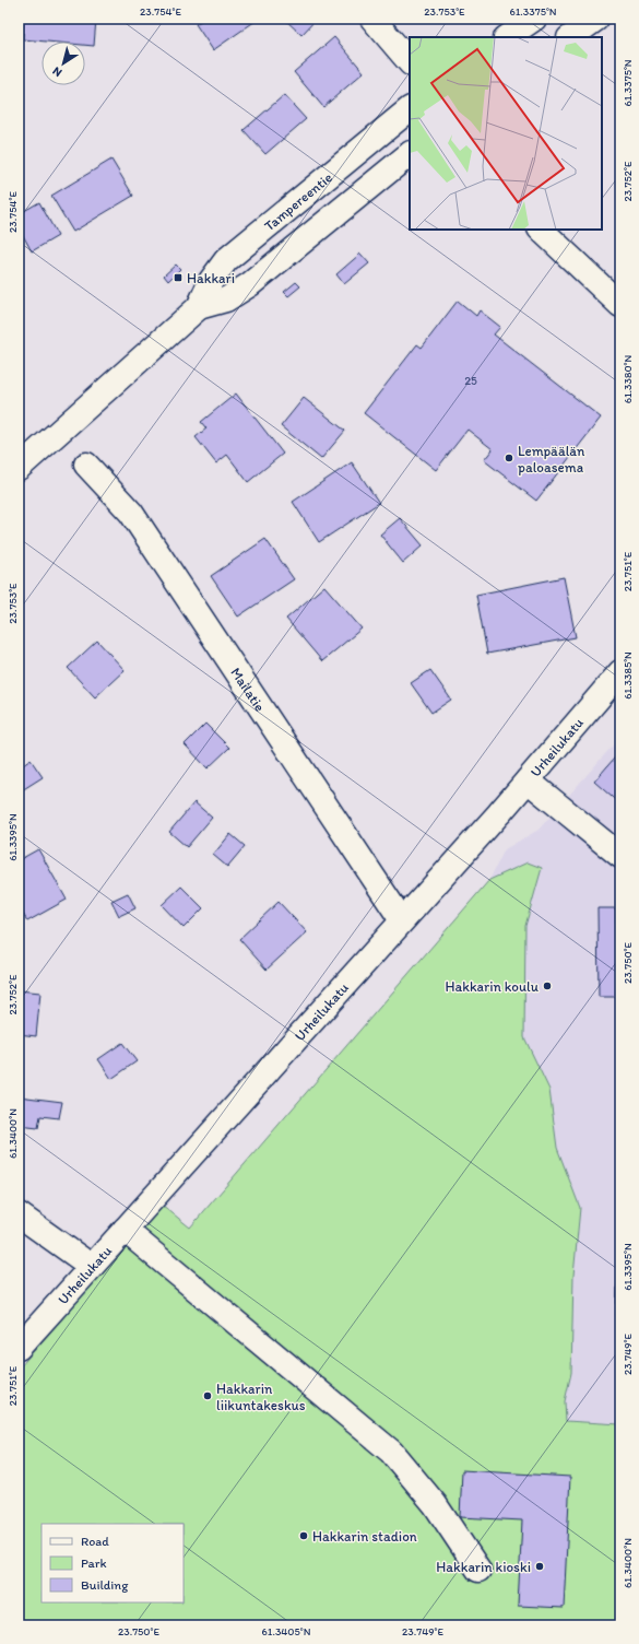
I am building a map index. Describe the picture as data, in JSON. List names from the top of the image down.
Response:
{
  "streets": {
    "street": ["Tampereentie", "Mailatie", "Urheilukatu"]
  },
  "crossings": [
    ["Mailatie", "Urheilukatu"]
  ],
  "places": {
    "transit": ["Hakkari"],
    "other": [
      "Lempäälän paloasema",
      "Hakkarin koulu",
      "Hakkarin liikuntakeskus",
      "Hakkarin stadion",
      "Hakkarin kioski"
    ]
  },
  "house_numbers": ["25"],
  "legend": ["Road", "Park", "Building"],
  "north": "bottom left",
  "coordinates": [
    "23.754°E",
    "23.753°E",
    "61.3375°N",
    "23.752°E",
    "61.3380°N",
    "23.751°E",
    "61.3385°N",
    "61.3395°N",
    "23.750°E",
    "61.3400°N",
    "23.749°E",
    "61.3405°N"
  ]
}
